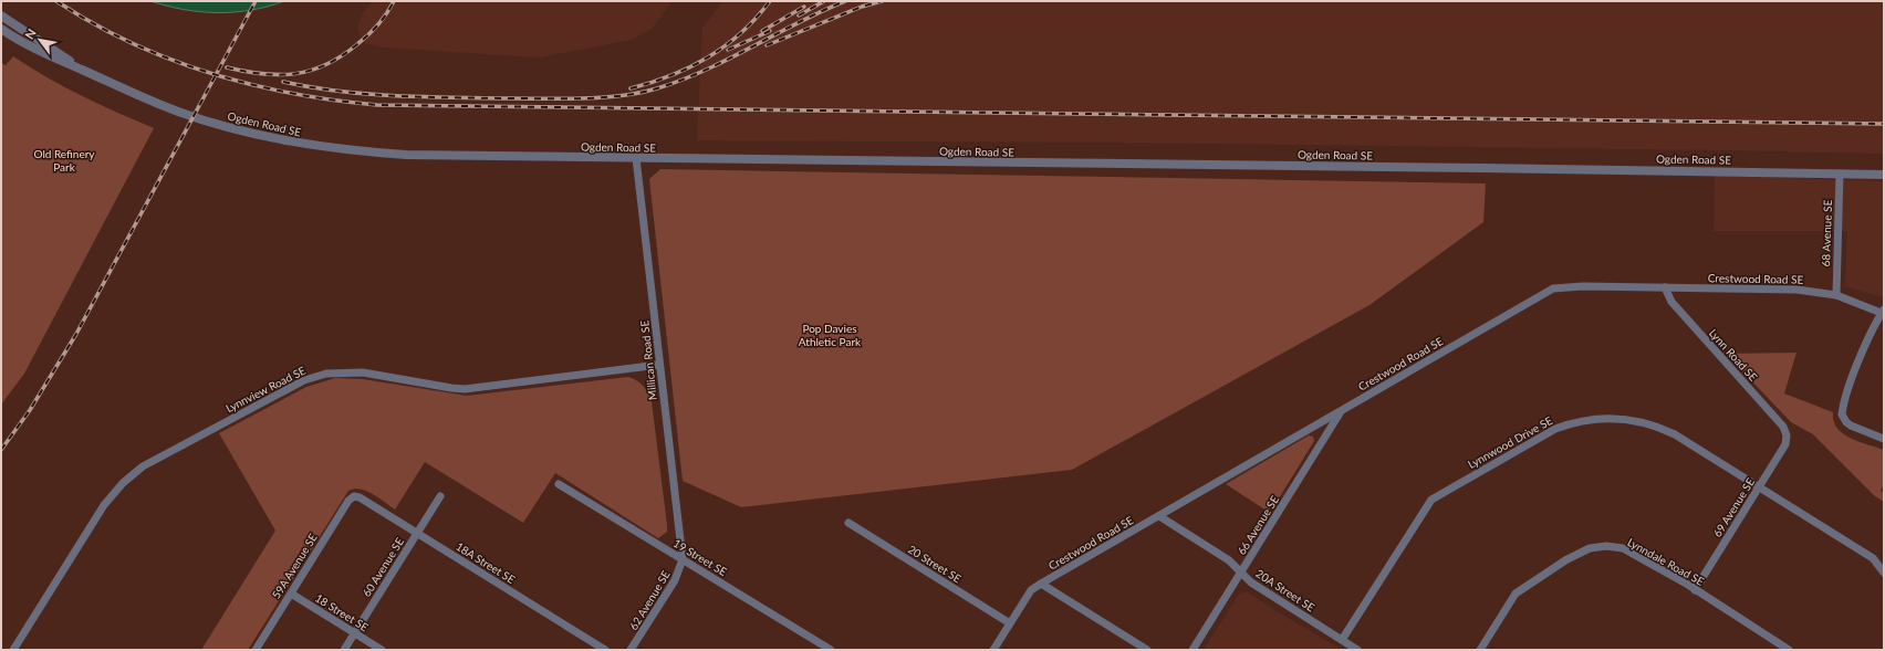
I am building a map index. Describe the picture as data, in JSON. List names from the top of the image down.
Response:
{
  "streets": {
    "street": [
      "Ogden Road SE",
      "68 Avenue SE",
      "Crestwood Road SE",
      "Lynn Road SE",
      "Millican Road SE",
      "Lynnview Road SE",
      "Lynnwood Drive SE",
      "69 Avenue SE",
      "66 Avenue SE",
      "19 Street SE",
      "Lynndale Road SE",
      "18A Street SE",
      "20 Street SE",
      "59A Avenue SE",
      "60 Avenue SE",
      "20A Street SE",
      "62 Avenue SE",
      "18 Street SE"
    ]
  },
  "crossings": [
    ["Ogden Road SE", "68 Avenue SE"],
    ["Ogden Road SE", "Millican Road SE"],
    ["68 Avenue SE", "Crestwood Road SE"],
    ["Crestwood Road SE", "Lynn Road SE"],
    ["Crestwood Road SE", "66 Avenue SE"],
    ["Crestwood Road SE", "20 Street SE"],
    ["Crestwood Road SE", "20A Street SE"],
    ["Lynn Road SE", "69 Avenue SE"],
    ["Millican Road SE", "Lynnview Road SE"],
    ["Millican Road SE", "19 Street SE"],
    ["Millican Road SE", "62 Avenue SE"],
    ["Lynnwood Drive SE", "69 Avenue SE"],
    ["Lynnwood Drive SE", "20A Street SE"],
    ["69 Avenue SE", "Lynndale Road SE"],
    ["66 Avenue SE", "20A Street SE"],
    ["19 Street SE", "62 Avenue SE"],
    ["18A Street SE", "59A Avenue SE"],
    ["18A Street SE", "60 Avenue SE"],
    ["59A Avenue SE", "18 Street SE"],
    ["60 Avenue SE", "18 Street SE"]
  ],
  "parks": ["Old Refinery Park", "Pop Davies Athletic Park"],
  "north": "top left"
}
